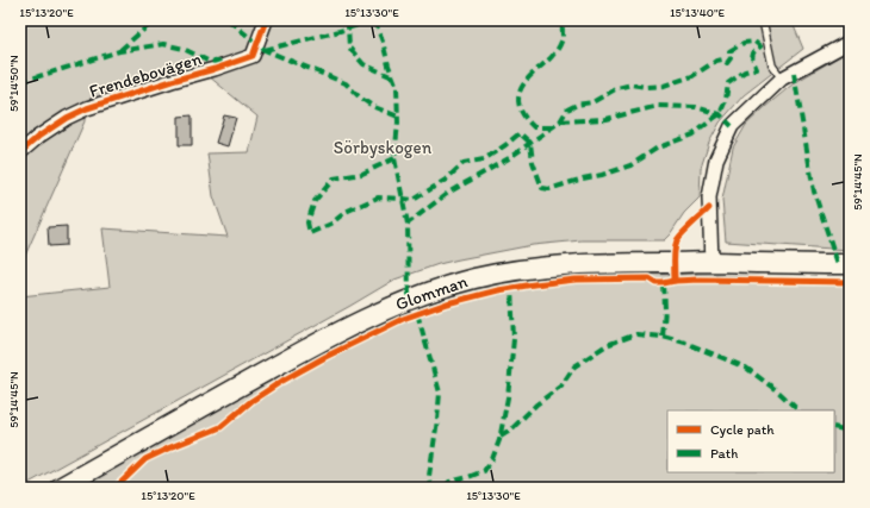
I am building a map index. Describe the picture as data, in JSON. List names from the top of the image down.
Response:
{
  "streets": {
    "main road": ["Glomman"],
    "street": ["Frendebovägen"]
  },
  "parks": ["Sörbyskogen"],
  "legend": ["Cycle path", "Path"],
  "coordinates": [
    "15°13'20\"E",
    "15°13'30\"E",
    "15°13'40\"E",
    "59°14'50\"N",
    "59°14'45\"N"
  ]
}
